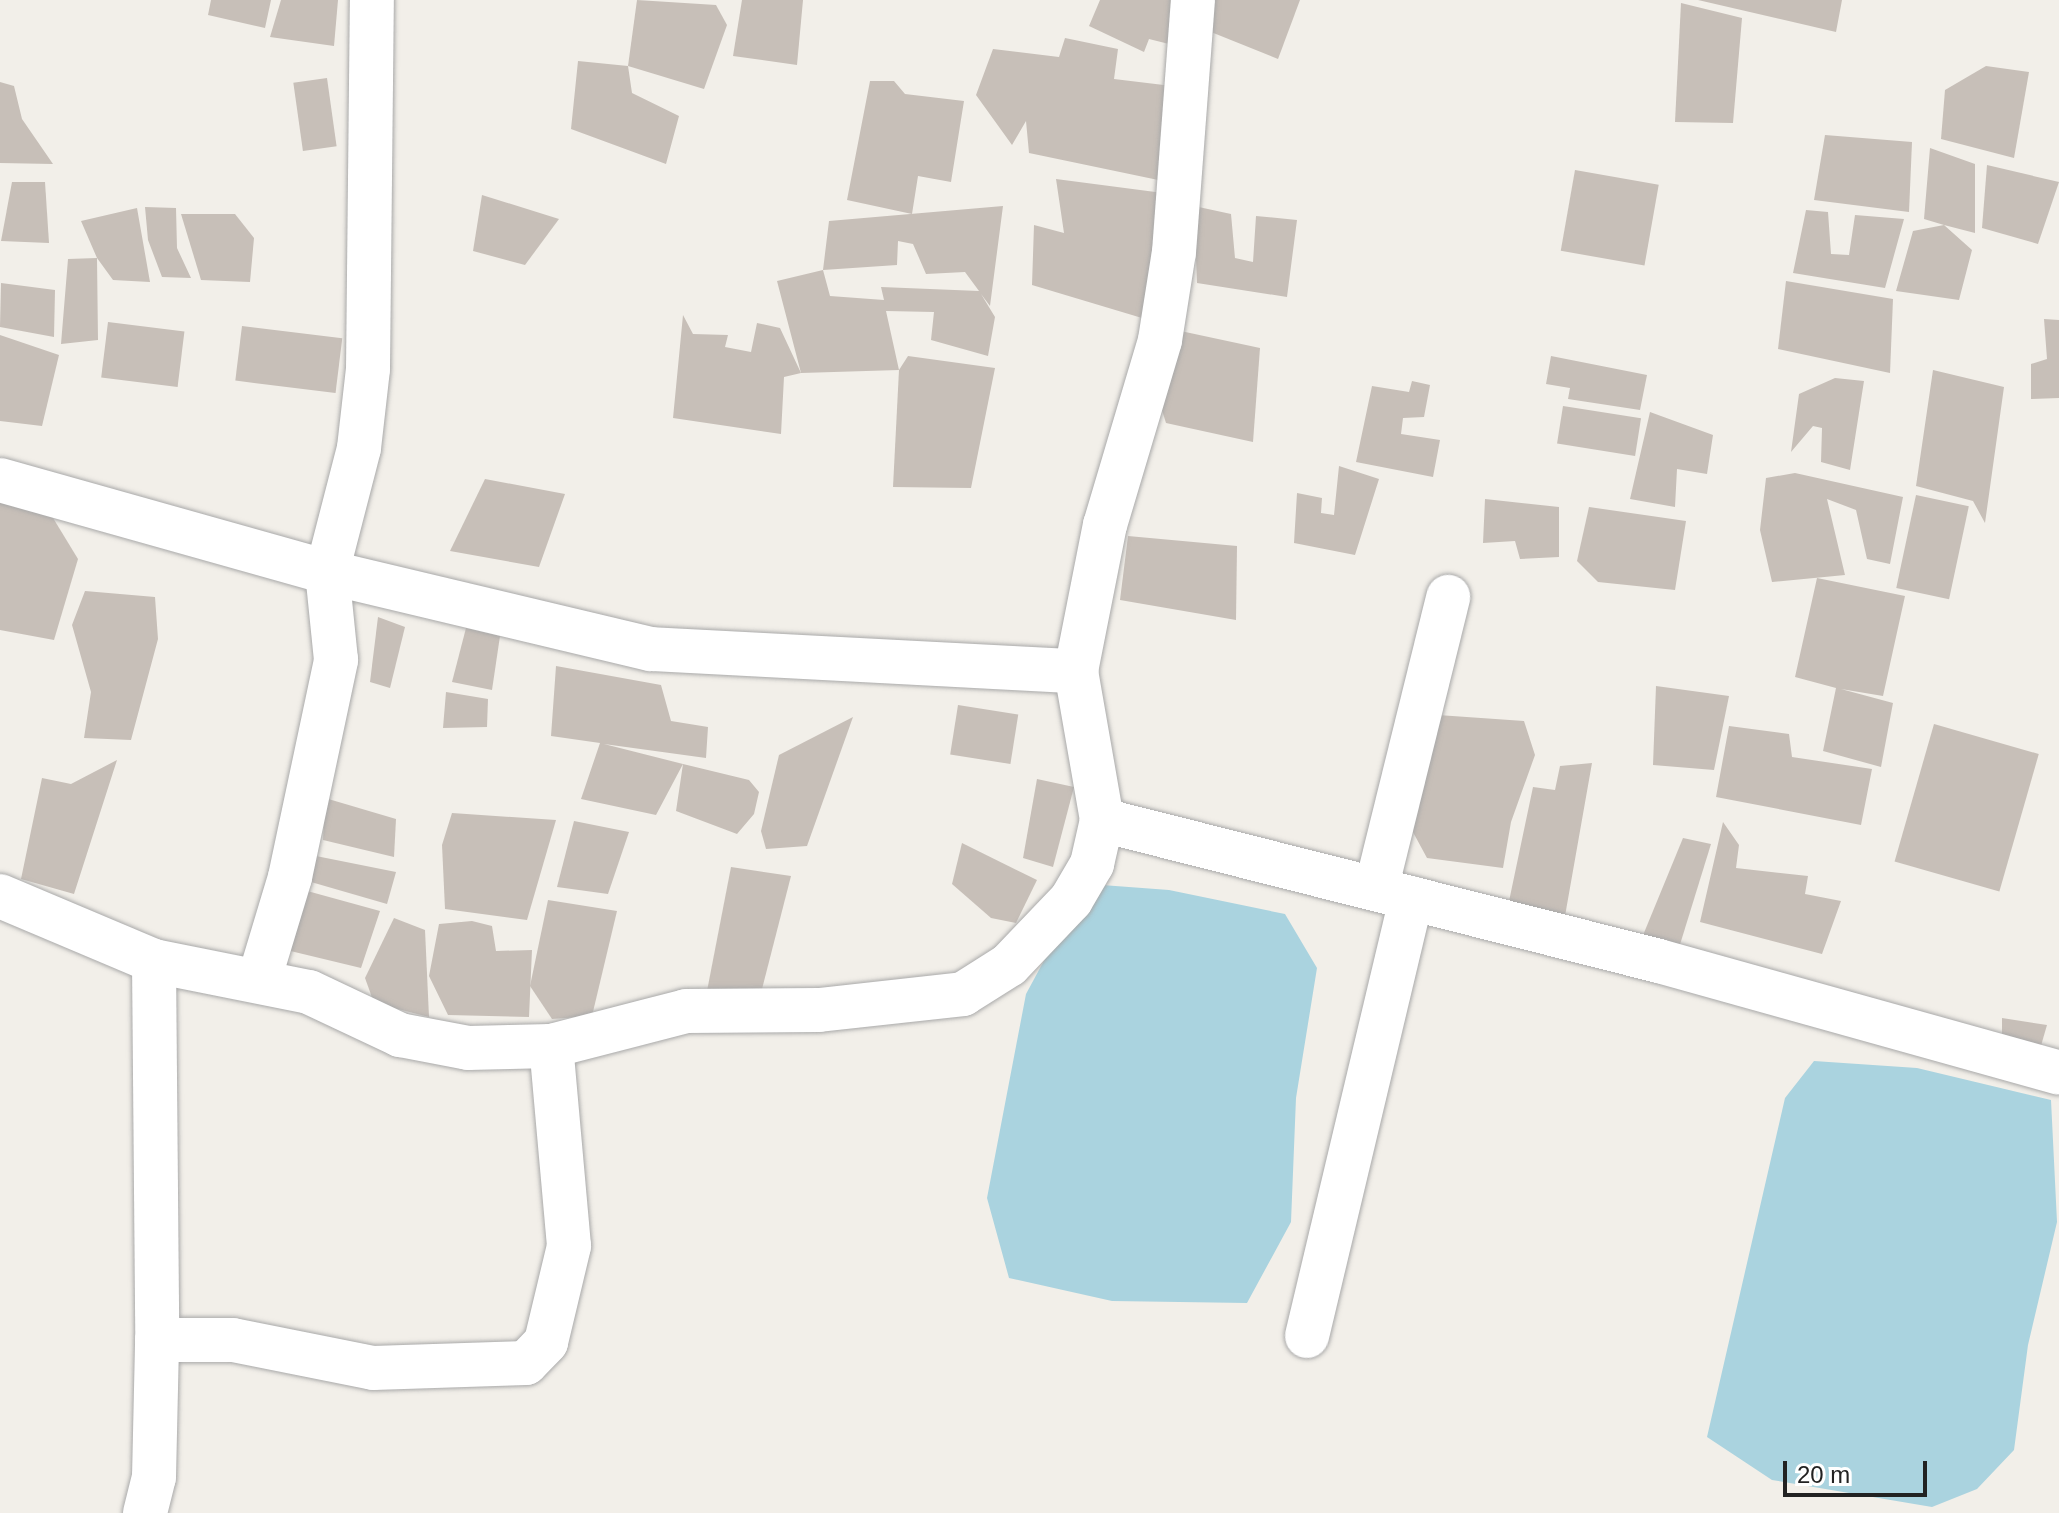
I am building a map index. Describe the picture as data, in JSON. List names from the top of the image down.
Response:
{
  "scale_bar": "20 m"
}
